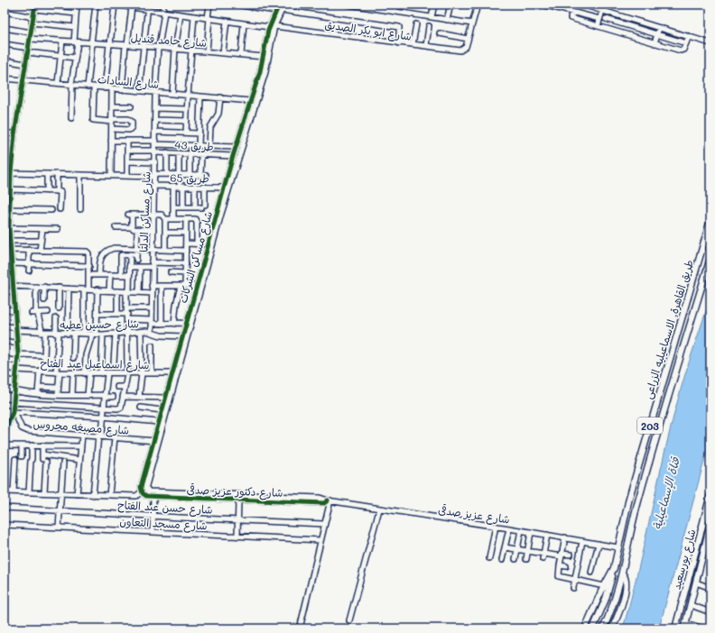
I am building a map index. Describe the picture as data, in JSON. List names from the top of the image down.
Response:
{
  "streets": {
    "main road": ["طريق القاهرة, الاسماعيليه الزراعى", "203", "شارع بورسعيد"],
    "street": [
      "شارع ابو بكر الصديق",
      "شارع حامد قنديل",
      "شارع السادات",
      "طريق 43",
      "طريق 65",
      "شارع مساكن الدلتا",
      "شارع مساكن الشركات",
      "شارع حسين عطيه",
      "شارع اسماعيل عبد الفتاح",
      "شارع مصبغه محروس",
      "شارع دكتور عزيز صدقى",
      "شارع حسن عبد الفتاح",
      "شارع عزيز صدقى",
      "شارع مسجد التعاون"
    ]
  },
  "crossings": [
    ["شارع ابو بكر الصديق", "شارع مساكن الدلتا"],
    ["شارع ابو بكر الصديق", "شارع مساكن الشركات"],
    ["شارع حامد قنديل", "شارع مساكن الدلتا"],
    ["شارع حامد قنديل", "شارع مساكن الشركات"],
    ["شارع السادات", "شارع مساكن الدلتا"],
    ["شارع السادات", "شارع مساكن الشركات"],
    ["طريق 43", "شارع مساكن الدلتا"],
    ["طريق 43", "شارع مساكن الشركات"],
    ["طريق 65", "شارع مساكن الدلتا"],
    ["طريق 65", "شارع مساكن الشركات"],
    ["شارع مساكن الدلتا", "شارع حسين عطيه"],
    ["شارع مساكن الشركات", "شارع حسين عطيه"],
    ["شارع مساكن الشركات", "شارع اسماعيل عبد الفتاح"],
    ["شارع مساكن الشركات", "شارع مصبغه محروس"],
    ["شارع مساكن الشركات", "شارع دكتور عزيز صدقى"],
    ["طريق القاهرة, الاسماعيليه الزراعى", "شارع عزيز صدقى"],
    ["شارع دكتور عزيز صدقى", "شارع عزيز صدقى"]
  ],
  "water": ["قناة الإسماعيلية"]
}
